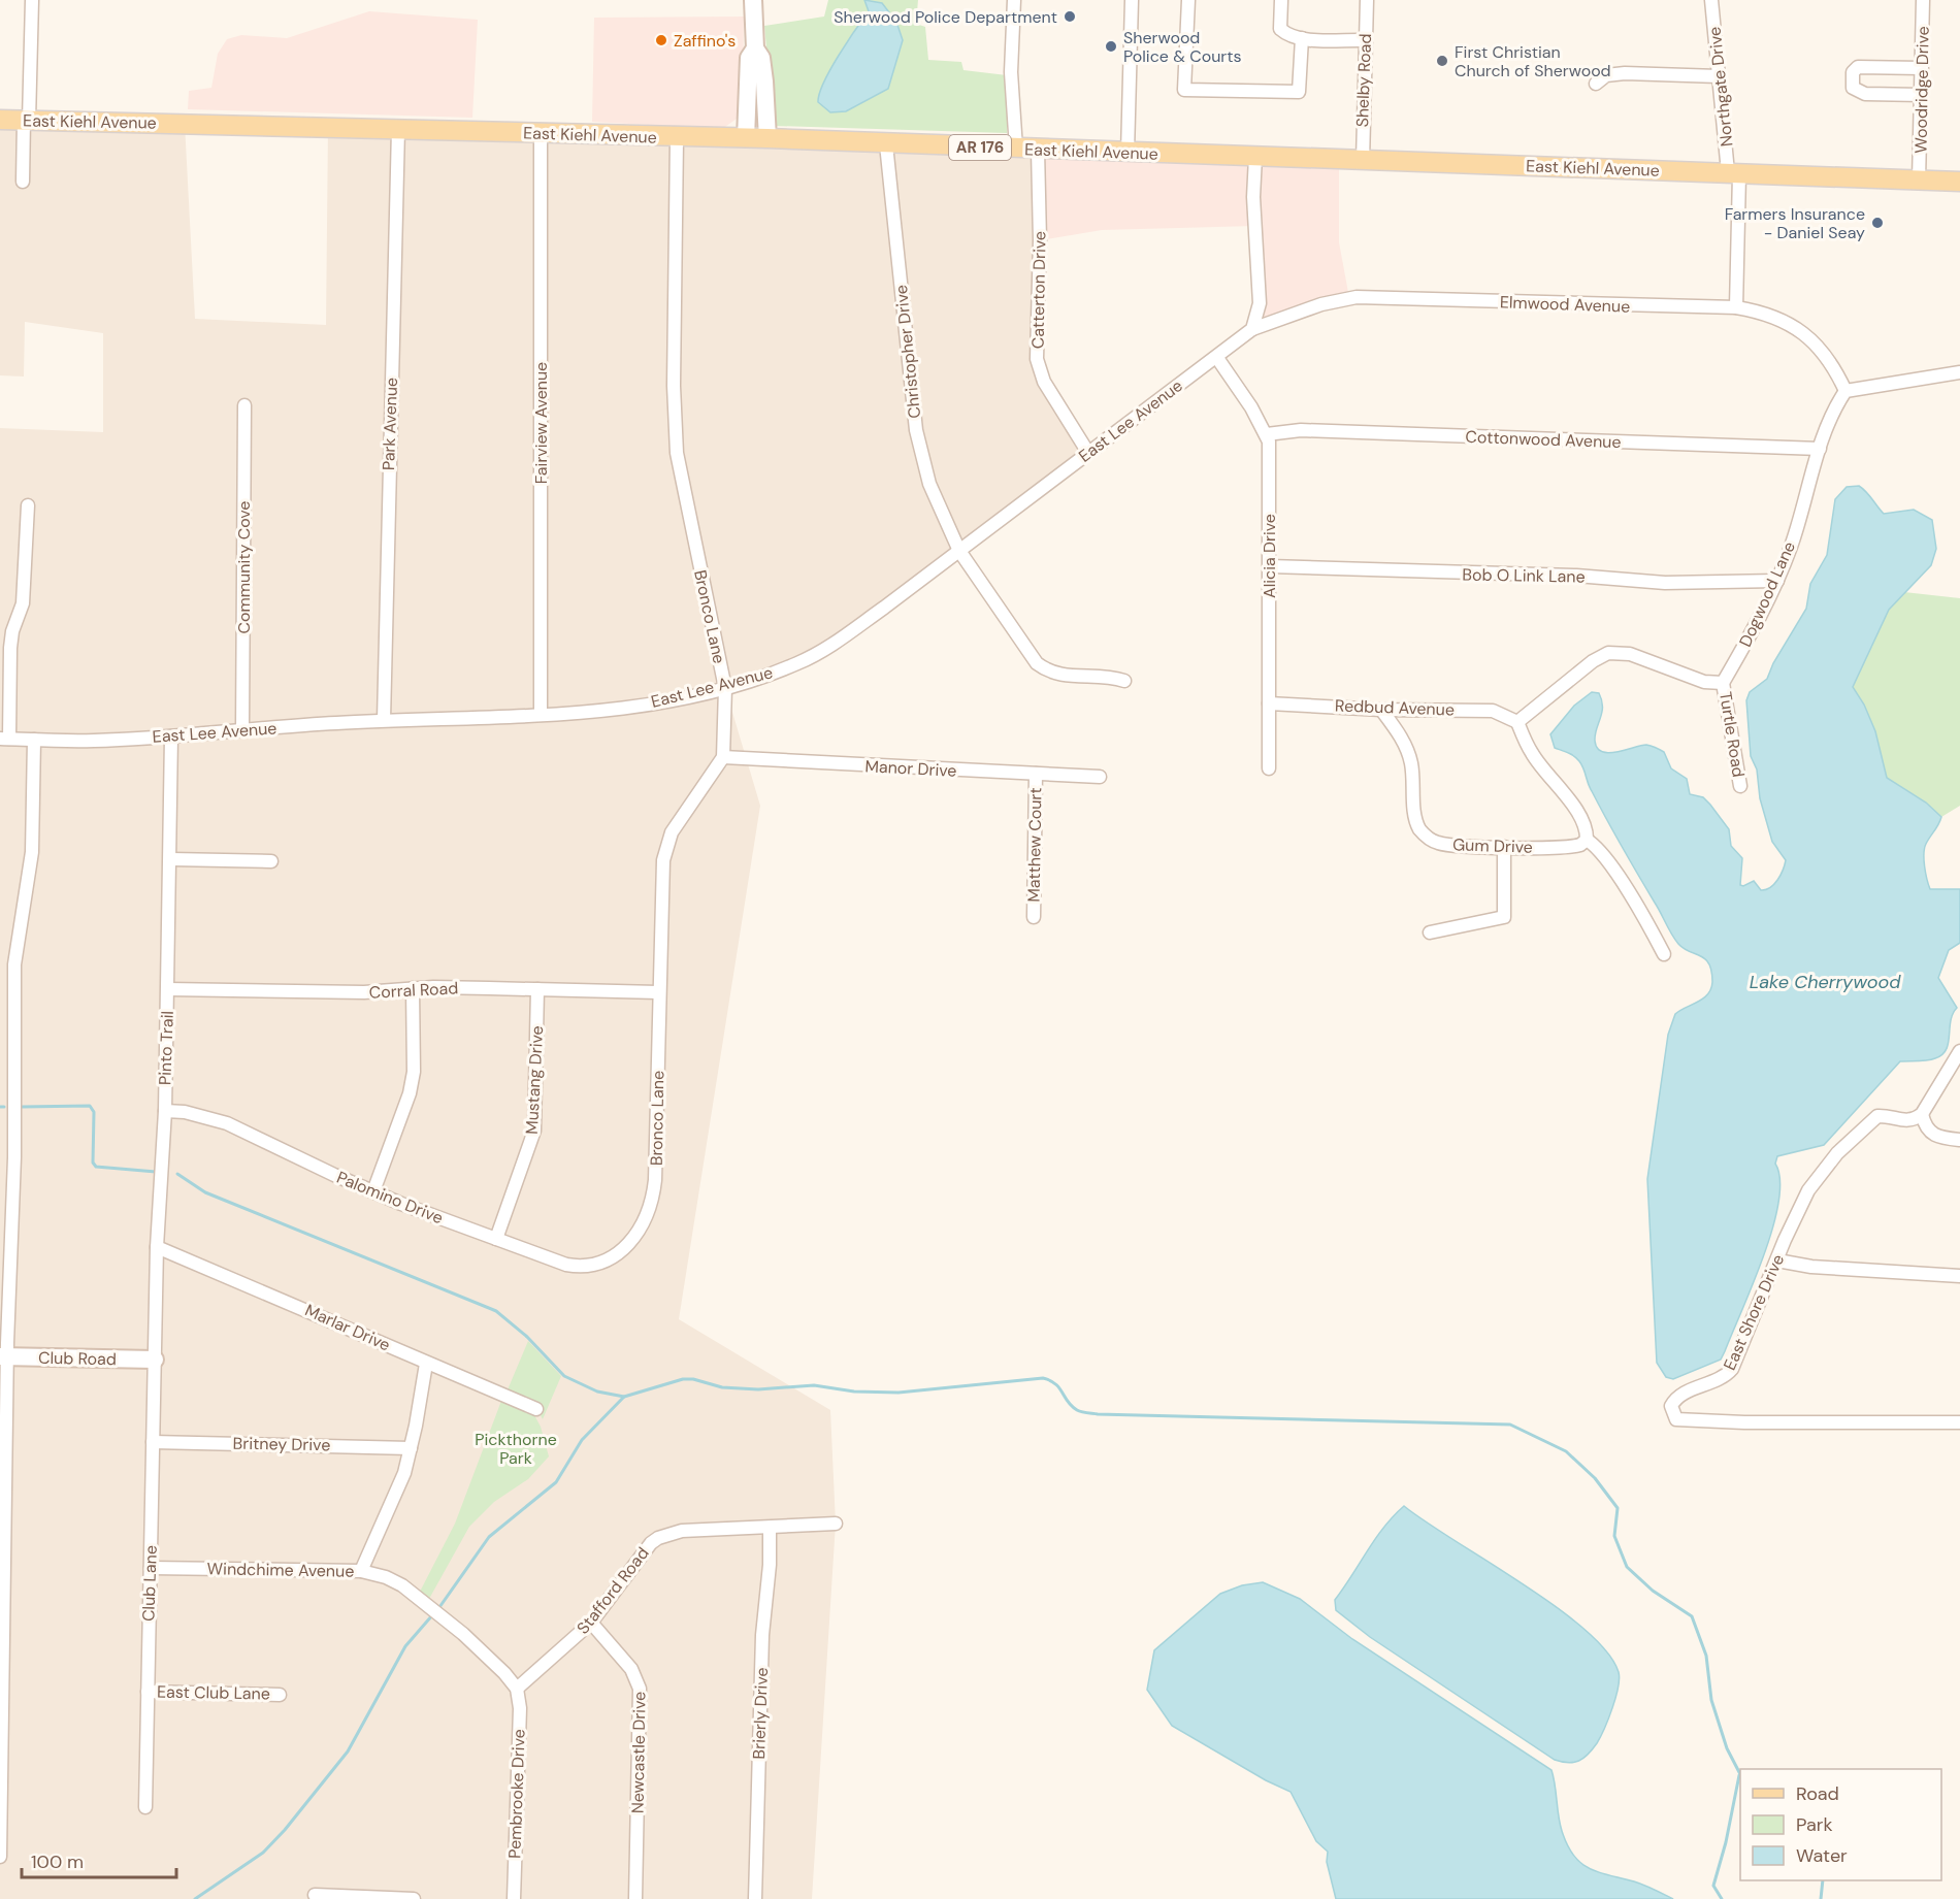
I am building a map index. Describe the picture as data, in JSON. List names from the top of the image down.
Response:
{
  "streets": {
    "main road": ["East Kiehl Avenue", "AR 176"],
    "street": [
      "Shelby Road",
      "Northgate Drive",
      "Woodridge Drive",
      "Catterton Drive",
      "Elmwood Avenue",
      "Christopher Drive",
      "East Lee Avenue",
      "Fairview Avenue",
      "Park Avenue",
      "Cottonwood Avenue",
      "Alicia Drive",
      "Community Cove",
      "Bob O Link Lane",
      "Dogwood Lane",
      "Bronco Lane",
      "Redbud Avenue",
      "Turtle Road",
      "Manor Drive",
      "Matthew Court",
      "Gum Drive",
      "Corral Road",
      "Pinto Trail",
      "Mustang Drive",
      "Palomino Drive",
      "East Shore Drive",
      "Marlar Drive",
      "Club Road",
      "Britney Drive",
      "Windchime Avenue",
      "Club Lane",
      "Stafford Road",
      "East Club Lane",
      "Brierly Drive",
      "Newcastle Drive",
      "Pembrooke Drive"
    ]
  },
  "crossings": [
    ["Shelby Road", "East Kiehl Avenue"],
    ["Northgate Drive", "East Kiehl Avenue"],
    ["Northgate Drive", "Elmwood Avenue"],
    ["Woodridge Drive", "East Kiehl Avenue"],
    ["East Kiehl Avenue", "Catterton Drive"],
    ["East Kiehl Avenue", "Christopher Drive"],
    ["East Kiehl Avenue", "Fairview Avenue"],
    ["East Kiehl Avenue", "Park Avenue"],
    ["East Kiehl Avenue", "Bronco Lane"],
    ["Catterton Drive", "East Lee Avenue"],
    ["Elmwood Avenue", "East Lee Avenue"],
    ["Elmwood Avenue", "Dogwood Lane"],
    ["Christopher Drive", "East Lee Avenue"],
    ["East Lee Avenue", "Fairview Avenue"],
    ["East Lee Avenue", "Park Avenue"],
    ["East Lee Avenue", "Alicia Drive"],
    ["East Lee Avenue", "Community Cove"],
    ["East Lee Avenue", "Bronco Lane"],
    ["East Lee Avenue", "Pinto Trail"],
    ["Cottonwood Avenue", "Alicia Drive"],
    ["Cottonwood Avenue", "Dogwood Lane"],
    ["Alicia Drive", "Bob O Link Lane"],
    ["Alicia Drive", "Redbud Avenue"],
    ["Bob O Link Lane", "Dogwood Lane"],
    ["Dogwood Lane", "Turtle Road"],
    ["Bronco Lane", "Manor Drive"],
    ["Bronco Lane", "Corral Road"],
    ["Bronco Lane", "Palomino Drive"],
    ["Redbud Avenue", "Gum Drive"],
    ["Manor Drive", "Matthew Court"],
    ["Corral Road", "Pinto Trail"],
    ["Corral Road", "Mustang Drive"],
    ["Pinto Trail", "Palomino Drive"],
    ["Pinto Trail", "Marlar Drive"],
    ["Pinto Trail", "Club Road"],
    ["Pinto Trail", "Club Lane"],
    ["Mustang Drive", "Palomino Drive"],
    ["Club Road", "Club Lane"],
    ["Britney Drive", "Club Lane"],
    ["Windchime Avenue", "Club Lane"],
    ["Windchime Avenue", "Stafford Road"],
    ["Windchime Avenue", "Pembrooke Drive"],
    ["Club Lane", "East Club Lane"],
    ["Stafford Road", "Brierly Drive"],
    ["Stafford Road", "Newcastle Drive"],
    ["Stafford Road", "Pembrooke Drive"]
  ],
  "water": ["Lake Cherrywood"],
  "parks": ["Pickthorne Park"],
  "places": [
    "Sherwood Police Department",
    "Zaffino's",
    "Sherwood Police & Courts",
    "First Christian Church of Sherwood",
    "Farmers Insurance - Daniel Seay"
  ],
  "legend": ["Road", "Park", "Water"],
  "scale_bar": "100 m"
}
